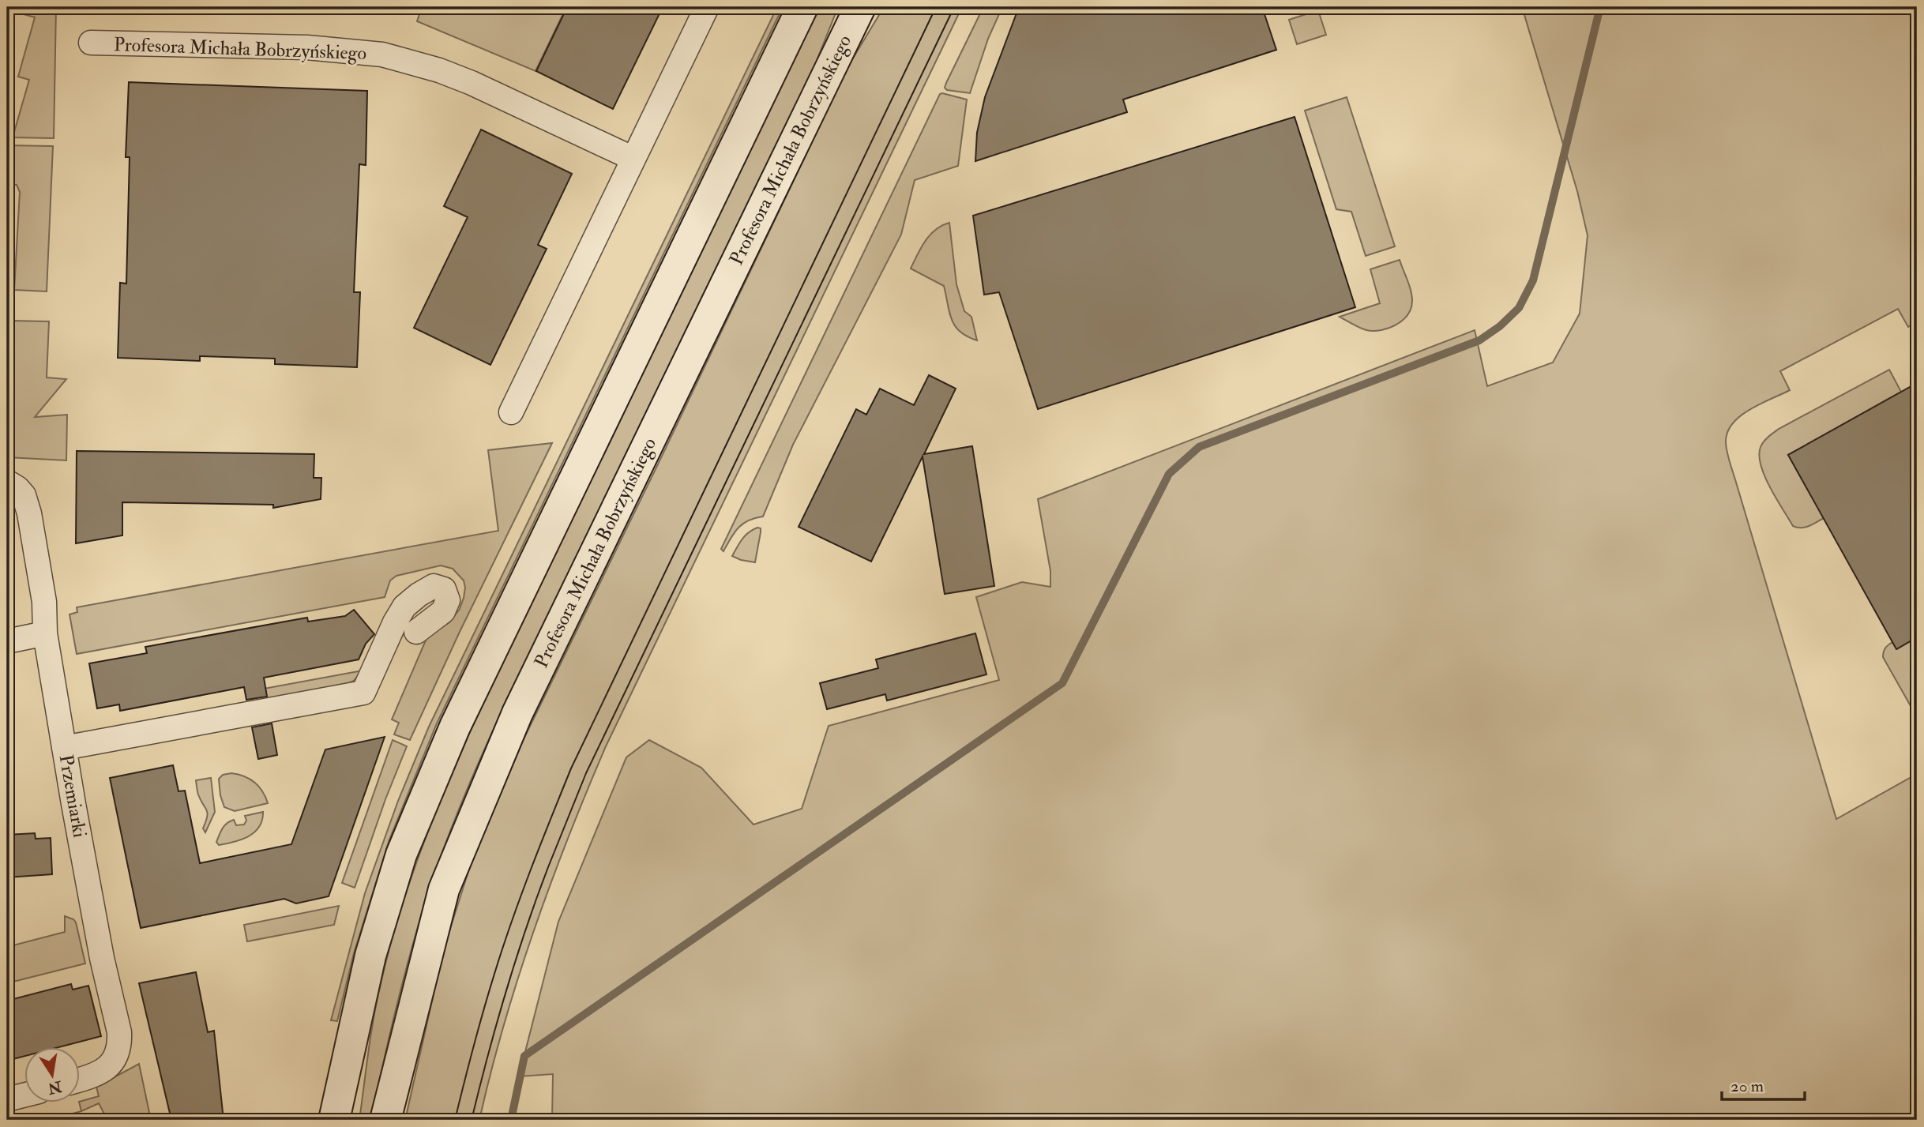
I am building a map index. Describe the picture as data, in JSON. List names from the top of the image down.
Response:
{
  "streets": {
    "main road": ["Profesora Michała Bobrzyńskiego"],
    "street": ["Przemiarki"]
  },
  "scale_bar": "20 m",
  "north": "bottom"
}
